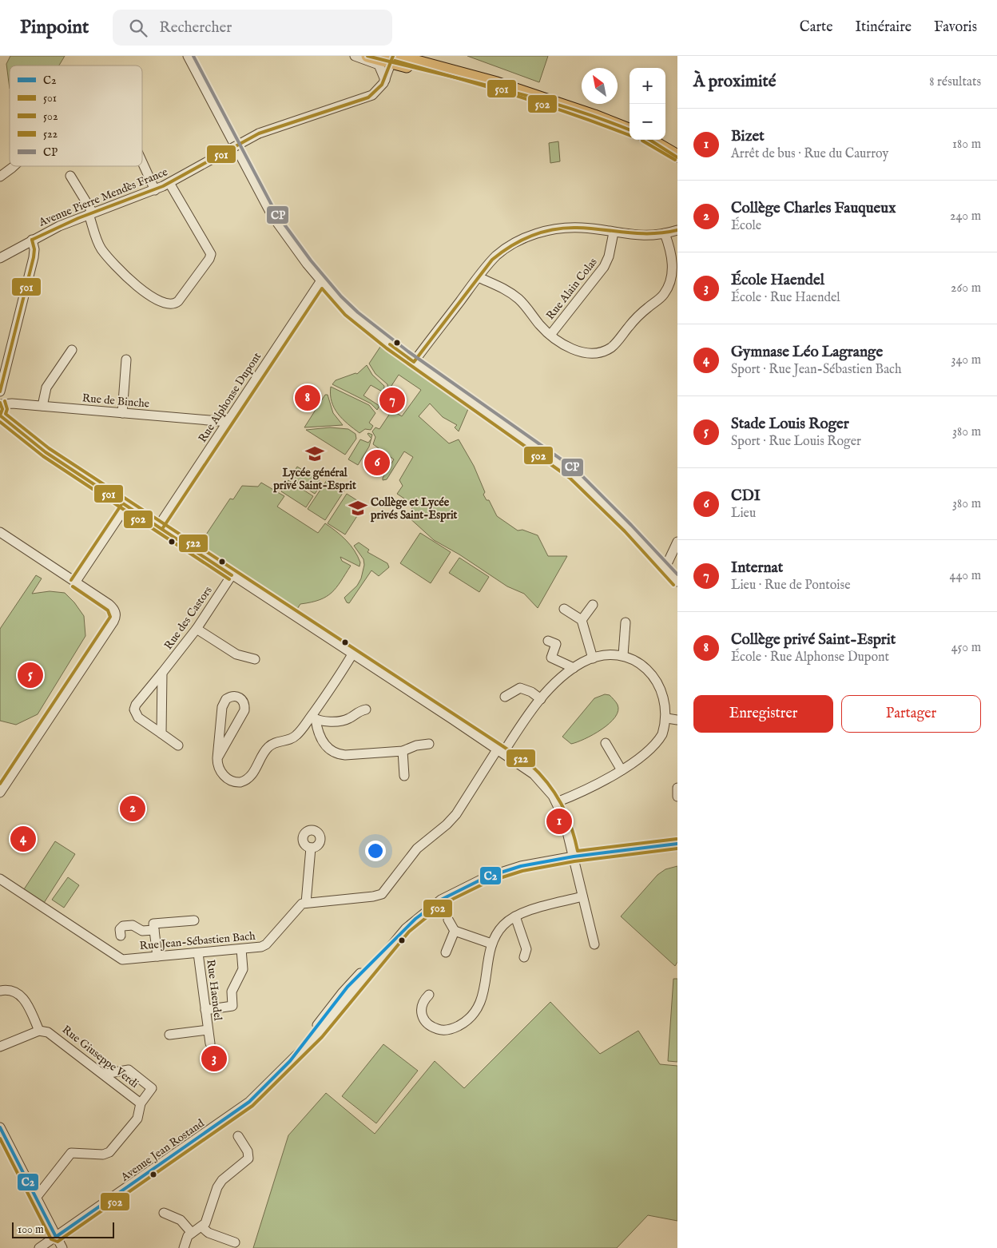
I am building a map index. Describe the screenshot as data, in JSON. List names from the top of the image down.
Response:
{
  "streets": {
    "street": [
      "Avenue Pierre Mendès France",
      "Rue Alain Colas",
      "Rue Alphonse Dupont",
      "Rue de Binche",
      "Rue des Castors",
      "Rue Jean-Sébastien Bach",
      "Rue Haendel",
      "Rue Giuseppe Verdi",
      "Avenue Jean Rostand"
    ]
  },
  "crossings": [
    ["Rue Alphonse Dupont", "Rue de Binche"],
    ["Rue Jean-Sébastien Bach", "Rue Haendel"]
  ],
  "places": {
    "school or university": ["Lycée général privé Saint-Esprit", "Collège et Lycée privés Saint-Esprit"]
  },
  "lines": [
    "transit line 501",
    "transit line CP",
    "transit line 502",
    "transit line 522",
    "transit line C2"
  ],
  "legend": [
    "C2",
    "501",
    "502",
    "522",
    "CP"
  ],
  "scale_bar": "100 m",
  "north": "top left",
  "page": {
    "header": "Pinpoint",
    "search": "Rechercher",
    "nav": ["Carte", "Itinéraire", "Favoris"],
    "heading": ["À proximité", "8 résultats"],
    "map_buttons": ["+", "−"],
    "list": [
      {
        "mark": "1",
        "name": "Bizet",
        "note": "Arrêt de bus · Rue du Caurroy",
        "value": "180 m"
      },
      {
        "mark": "2",
        "name": "Collège Charles Fauqueux",
        "note": "École",
        "value": "240 m"
      },
      {
        "mark": "3",
        "name": "École Haendel",
        "note": "École · Rue Haendel",
        "value": "260 m"
      },
      {
        "mark": "4",
        "name": "Gymnase Léo Lagrange",
        "note": "Sport · Rue Jean-Sébastien Bach",
        "value": "340 m"
      },
      {
        "mark": "5",
        "name": "Stade Louis Roger",
        "note": "Sport · Rue Louis Roger",
        "value": "380 m"
      },
      {
        "mark": "6",
        "name": "CDI",
        "note": "Lieu",
        "value": "380 m"
      },
      {
        "mark": "7",
        "name": "Internat",
        "note": "Lieu · Rue de Pontoise",
        "value": "440 m"
      },
      {
        "mark": "8",
        "name": "Collège privé Saint-Esprit",
        "note": "École · Rue Alphonse Dupont",
        "value": "450 m"
      }
    ],
    "pins": [
      "8",
      "7",
      "6",
      "5",
      "2",
      "1",
      "4",
      "3"
    ],
    "buttons": ["Enregistrer", "Partager"],
    "scale": "100 m"
  }
}
